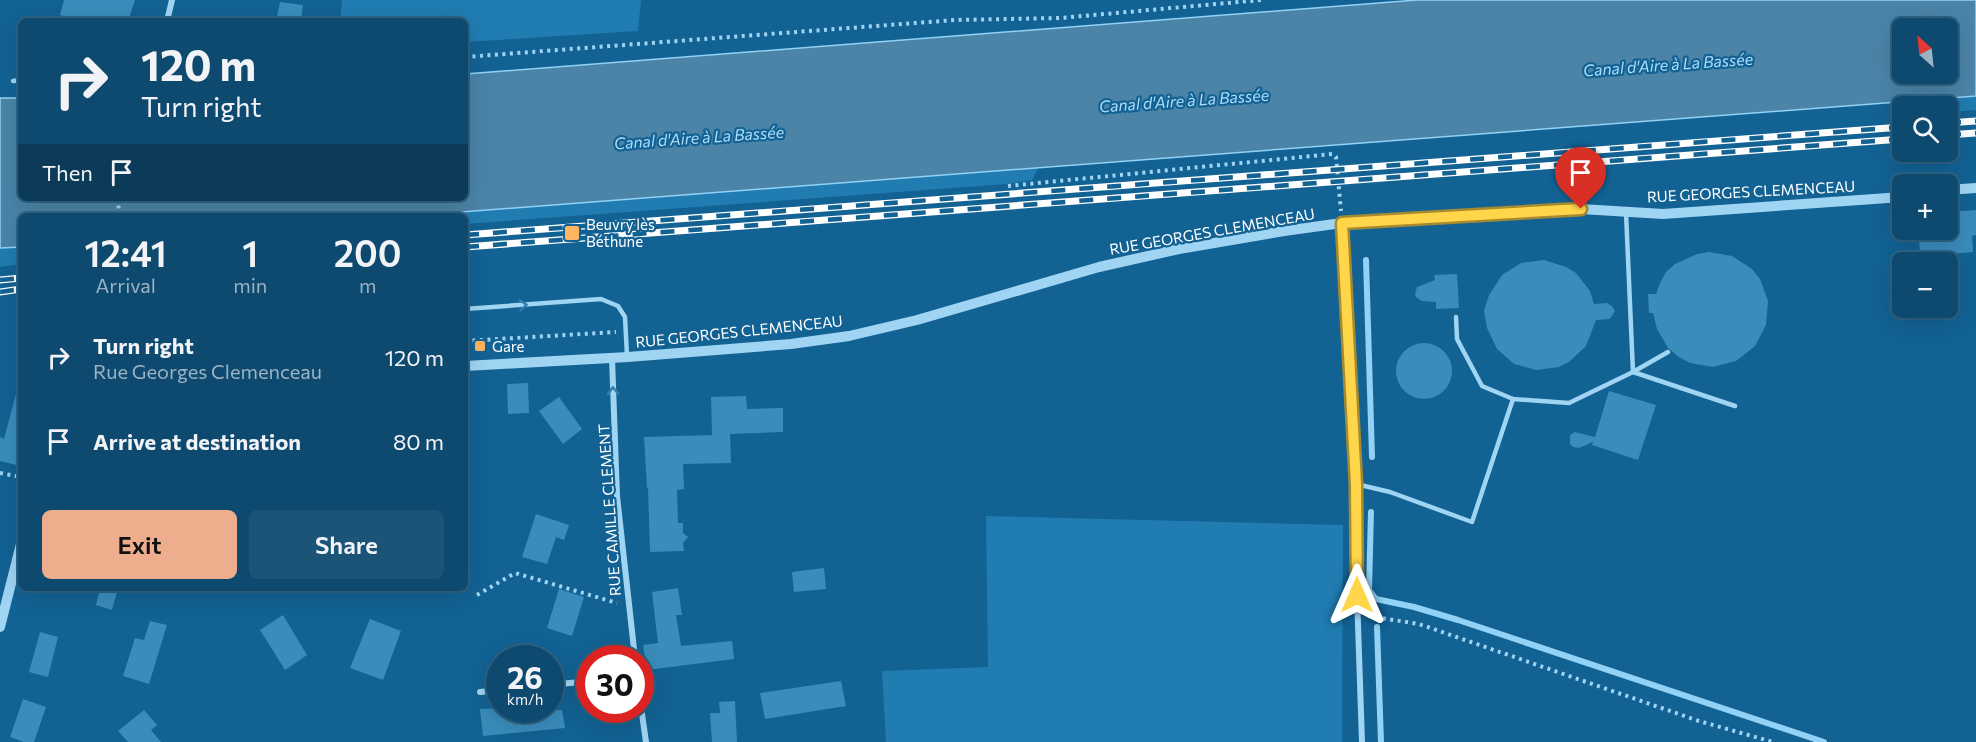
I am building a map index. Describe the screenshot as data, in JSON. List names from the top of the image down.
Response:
{
  "streets": {
    "street": ["RUE GEORGES CLEMENCEAU", "RUE CAMILLE CLEMENT"]
  },
  "crossings": [
    ["RUE GEORGES CLEMENCEAU", "RUE CAMILLE CLEMENT"]
  ],
  "one_way": ["RUE CAMILLE CLEMENT"],
  "water": ["Canal d'Aire à La Bassée"],
  "places": {
    "transit": ["Beuvry lès Béthune", "Gare"]
  },
  "north": "top left",
  "page": {
    "map_buttons": ["+", "−"],
    "turn": ["120 m", "Turn right"],
    "then": "Then",
    "eta": [
      "12:41",
      "Arrival",
      "1",
      "min",
      "200",
      "m"
    ],
    "list": [
      {
        "name": "Turn right",
        "note": "Rue Georges Clemenceau",
        "value": "120 m"
      },
      {
        "name": "Arrive at destination",
        "value": "80 m"
      }
    ],
    "buttons": ["Exit", "Share"],
    "speed": "26 km/h",
    "limit": "30"
  }
}
